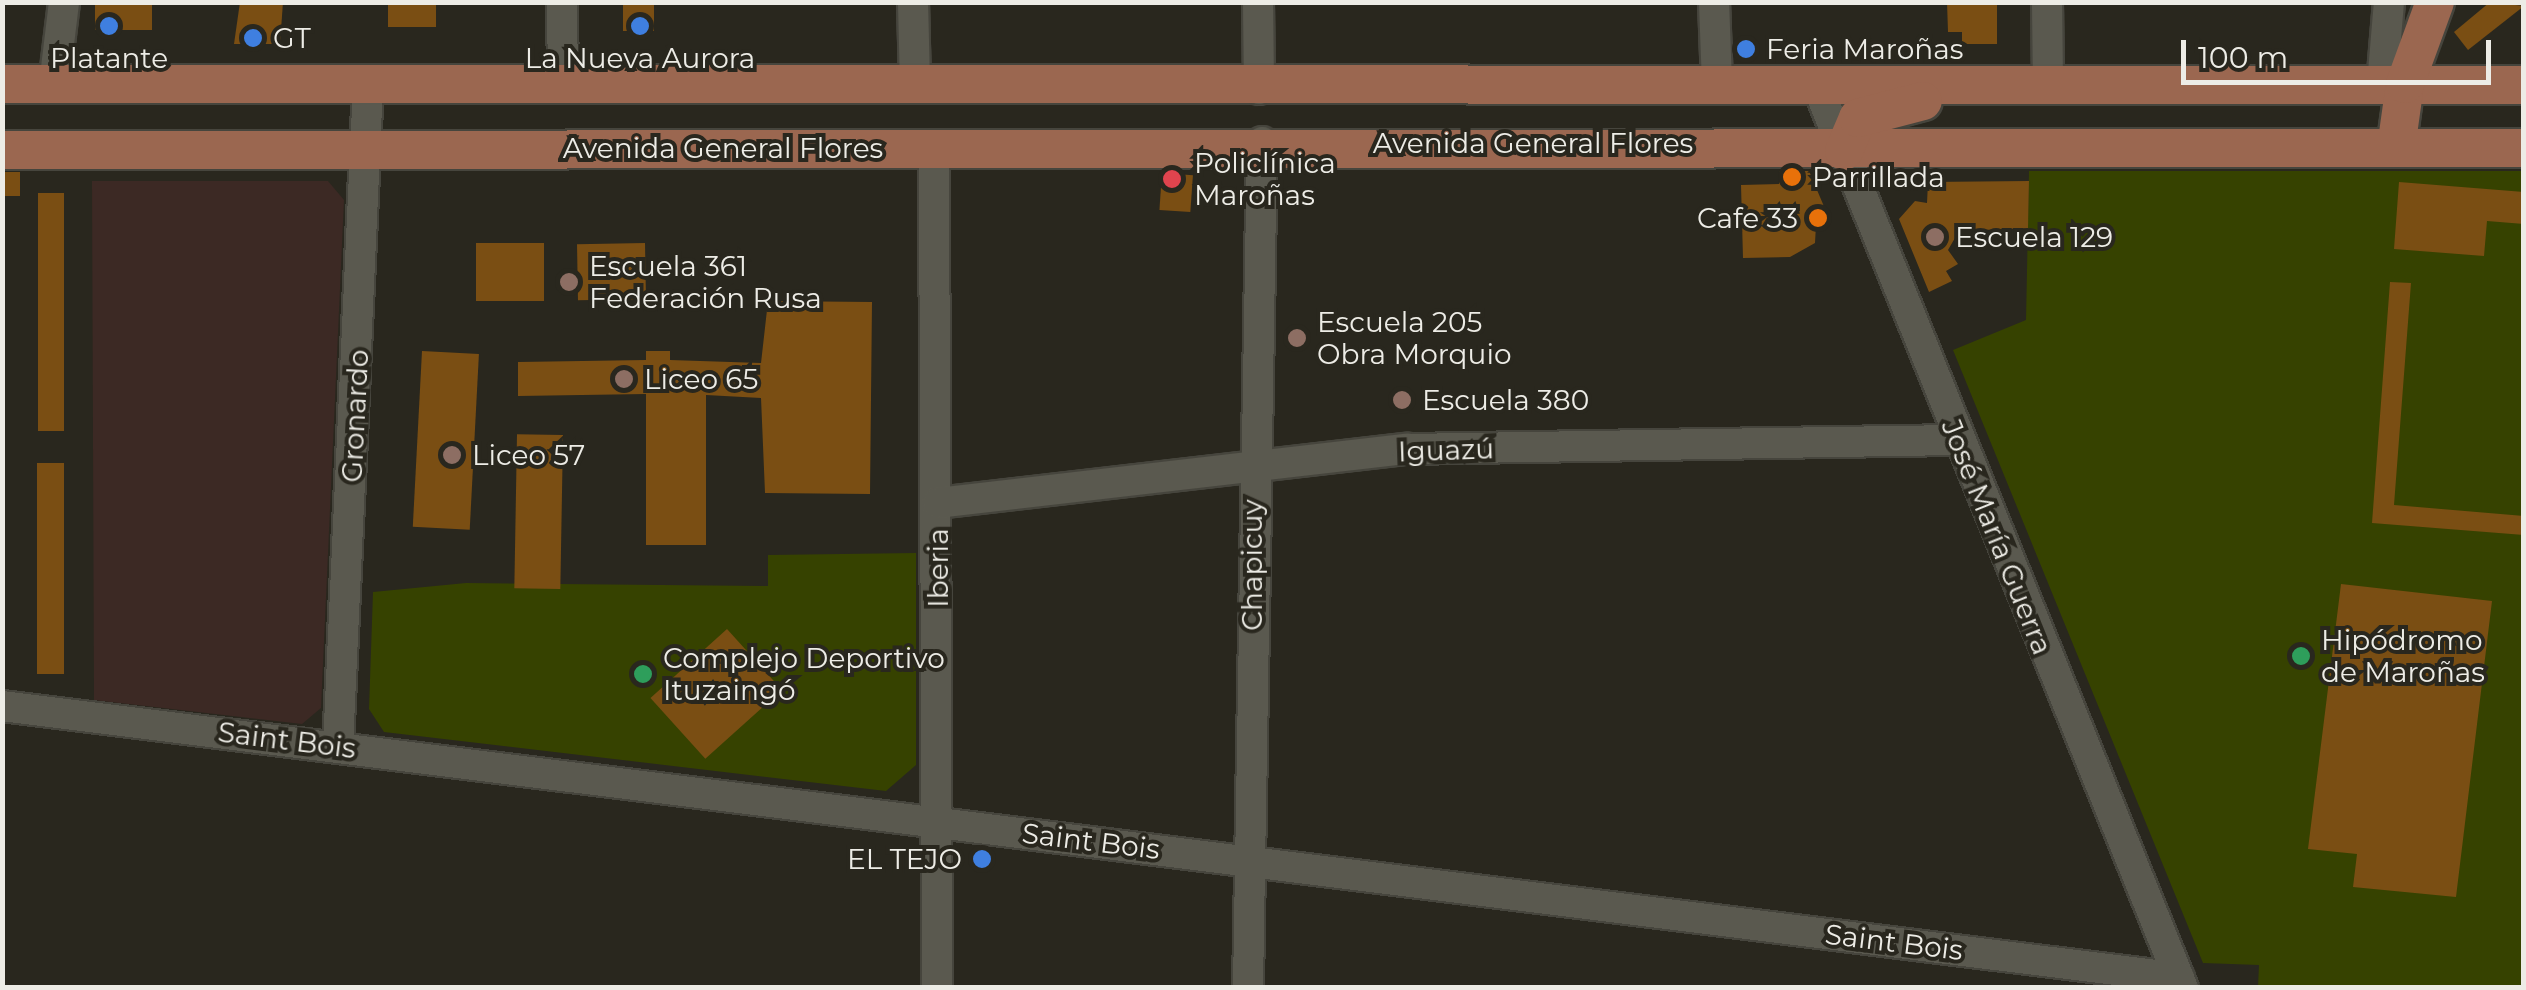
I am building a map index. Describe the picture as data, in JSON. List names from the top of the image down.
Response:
{
  "streets": {
    "main road": ["Avenida General Flores"],
    "street": [
      "Gronardo",
      "Iguazú",
      "José María Guerra",
      "Chapicuy",
      "Iberia",
      "Saint Bois"
    ]
  },
  "crossings": [
    ["Avenida General Flores", "Gronardo"],
    ["Avenida General Flores", "José María Guerra"],
    ["Avenida General Flores", "Chapicuy"],
    ["Avenida General Flores", "Iberia"],
    ["Gronardo", "Saint Bois"],
    ["Iguazú", "José María Guerra"],
    ["Iguazú", "Chapicuy"],
    ["Iguazú", "Iberia"],
    ["José María Guerra", "Saint Bois"],
    ["Chapicuy", "Saint Bois"],
    ["Iberia", "Saint Bois"]
  ],
  "places": [
    "Platante",
    "La Nueva Aurora",
    "GT",
    "Feria Maroñas",
    "Parrillada",
    "Policlínica Maroñas",
    "Cafe 33",
    "Escuela 129",
    "Escuela 361 Federación Rusa",
    "Escuela 205 Obra Morquio",
    "Liceo 65",
    "Escuela 380",
    "Liceo 57",
    "Hipódromo de Maroñas",
    "Complejo Deportivo Ituzaingó",
    "EL TEJO"
  ],
  "scale_bar": "100 m"
}
